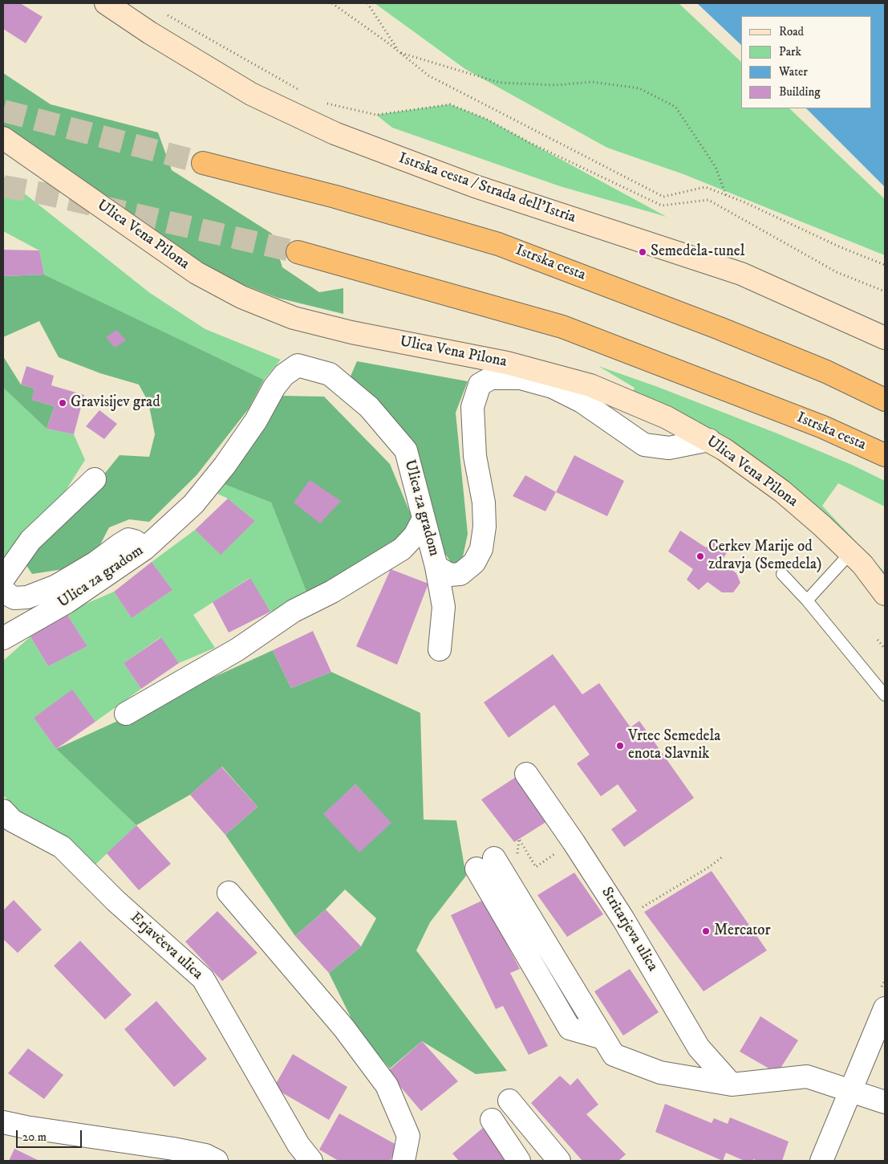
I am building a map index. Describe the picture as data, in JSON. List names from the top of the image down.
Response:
{
  "streets": {
    "highway": ["Istrska cesta"],
    "street": [
      "Istrska cesta / Strada dell'Istria",
      "Ulica Vena Pilona",
      "Ulica za gradom",
      "Stritarjeva ulica",
      "Erjavčeva ulica"
    ]
  },
  "crossings": [
    ["Ulica Vena Pilona", "Ulica za gradom"]
  ],
  "places": [
    "Semedela-tunel",
    "Gravisijev grad",
    "Cerkev Marije od zdravja (Semedela)",
    "Vrtec Semedela enota Slavnik",
    "Mercator"
  ],
  "legend": [
    "Road",
    "Park",
    "Water",
    "Building"
  ],
  "scale_bar": "20 m"
}
